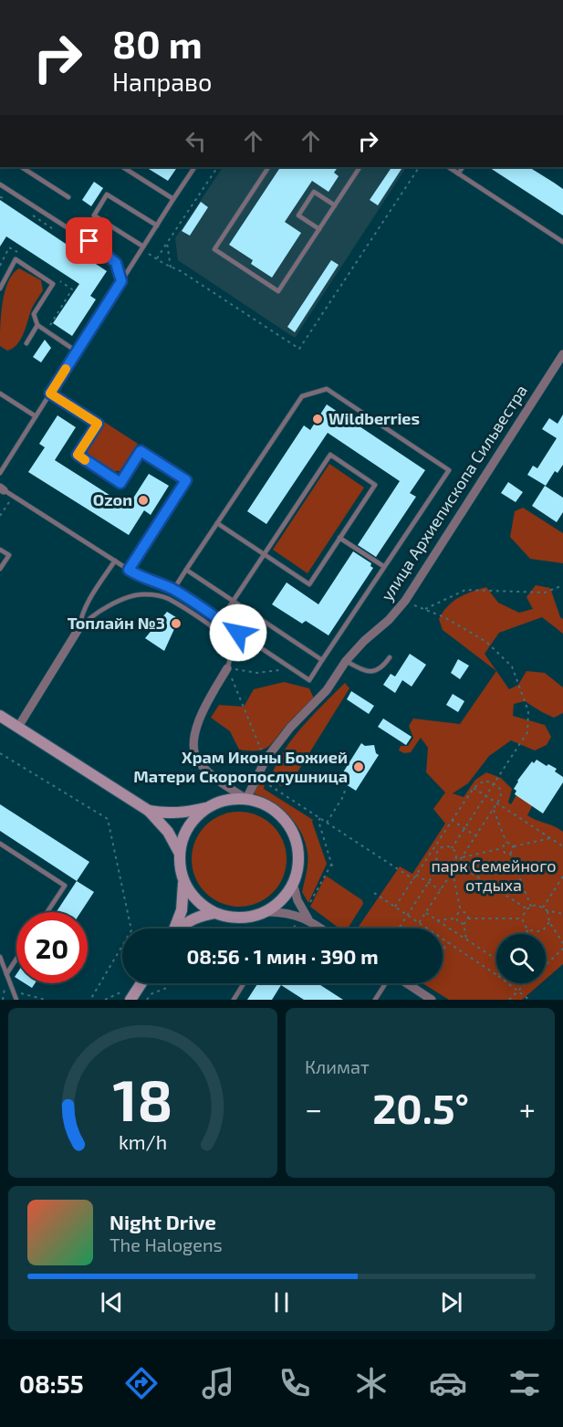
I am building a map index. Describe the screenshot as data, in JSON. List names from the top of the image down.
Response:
{
  "streets": {
    "street": ["улица Архиепископа Сильвестра"]
  },
  "parks": ["парк Семейного отдыха"],
  "places": [
    "Wildberries",
    "Ozon",
    "Топлайн №3",
    "Храм Иконы Божией Матери Скоропослушница"
  ],
  "page": {
    "turn": ["80 m", "Направо"],
    "limit": "20",
    "trip": "08:56 · 1 мин · 390 m",
    "tile": "Климат",
    "heat": ["−", "20.5°", "+"],
    "song": ["Night Drive", "The Halogens"],
    "tabs": "08:55",
    "gauge": ["18", "km/h"]
  }
}
